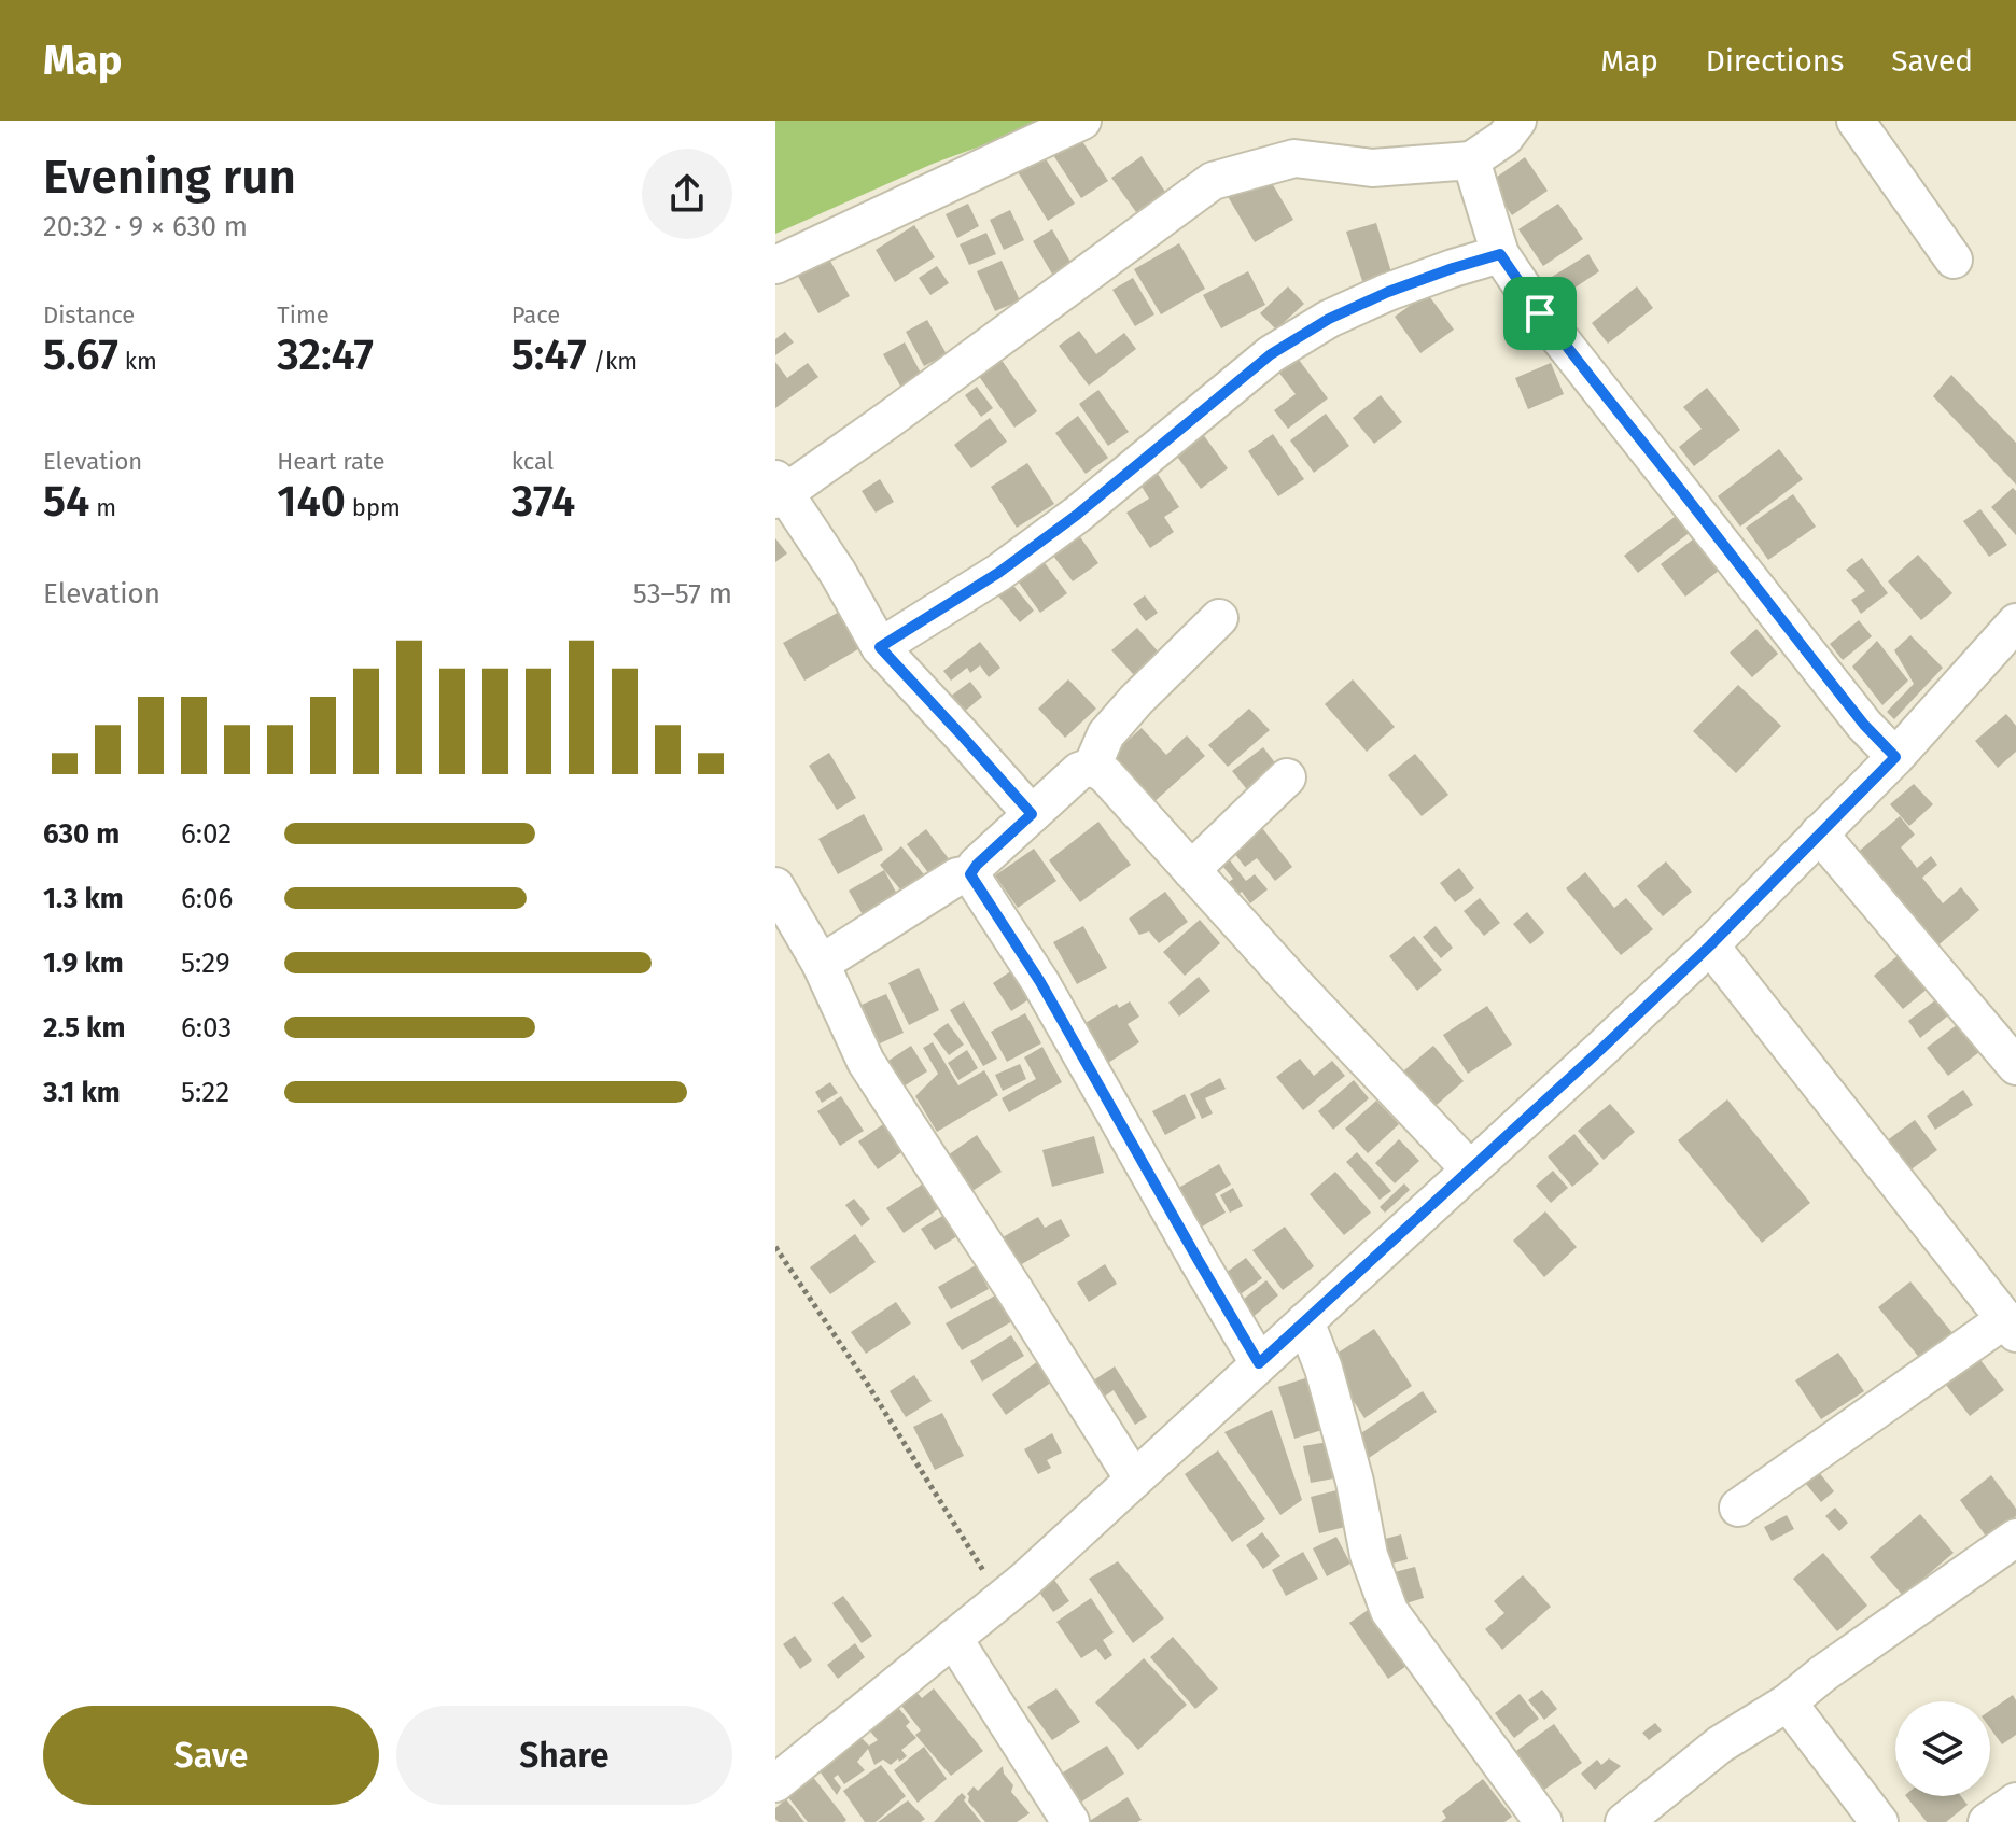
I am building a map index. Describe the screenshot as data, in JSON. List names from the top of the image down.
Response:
{
  "page": {
    "header": "Map",
    "nav": ["Map", "Directions", "Saved"],
    "heading": ["Evening run", "20:32 · 9 × 630 m"],
    "stats": [
      ["Distance", "5.67 km"],
      ["Time", "32:47"],
      ["Pace", "5:47 /km"],
      ["Elevation", "54 m"],
      ["Heart rate", "140 bpm"],
      ["kcal", "374"]
    ],
    "chart": ["Elevation", "53–57 m"],
    "list": [
      {
        "name": "630 m",
        "note": "6:02"
      },
      {
        "name": "1.3 km",
        "note": "6:06"
      },
      {
        "name": "1.9 km",
        "note": "5:29"
      },
      {
        "name": "2.5 km",
        "note": "6:03"
      },
      {
        "name": "3.1 km",
        "note": "5:22"
      }
    ],
    "buttons": ["Save", "Share"]
  }
}
